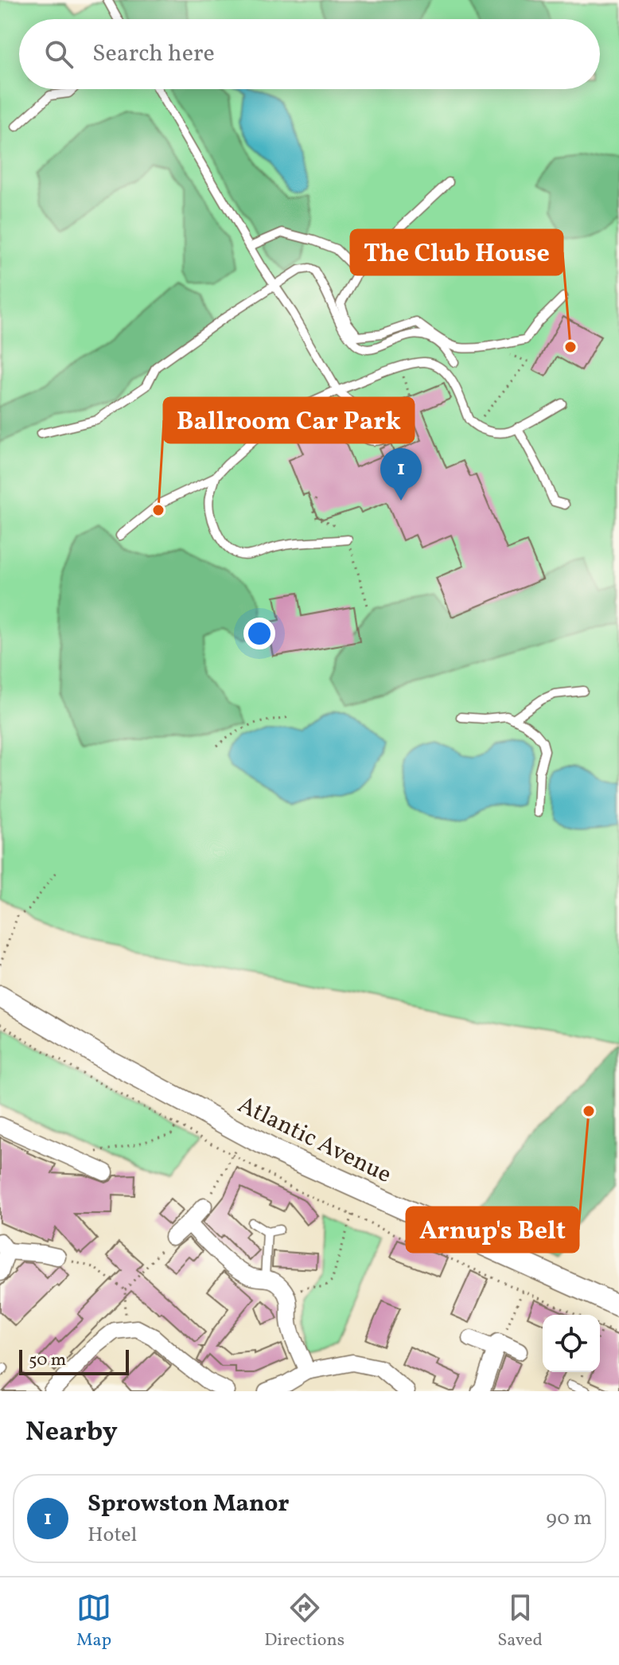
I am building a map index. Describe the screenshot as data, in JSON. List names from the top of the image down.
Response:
{
  "streets": {
    "street": ["Atlantic Avenue"]
  },
  "places": ["The Club House", "Ballroom Car Park", "Arnup's Belt"],
  "scale_bar": "50 m",
  "page": {
    "search": "Search here",
    "pins": "1",
    "scale": "50 m",
    "heading": "Nearby",
    "list": [
      {
        "mark": "1",
        "name": "Sprowston Manor",
        "note": "Hotel",
        "value": "90 m"
      }
    ],
    "nav": ["Map", "Directions", "Saved"]
  }
}
